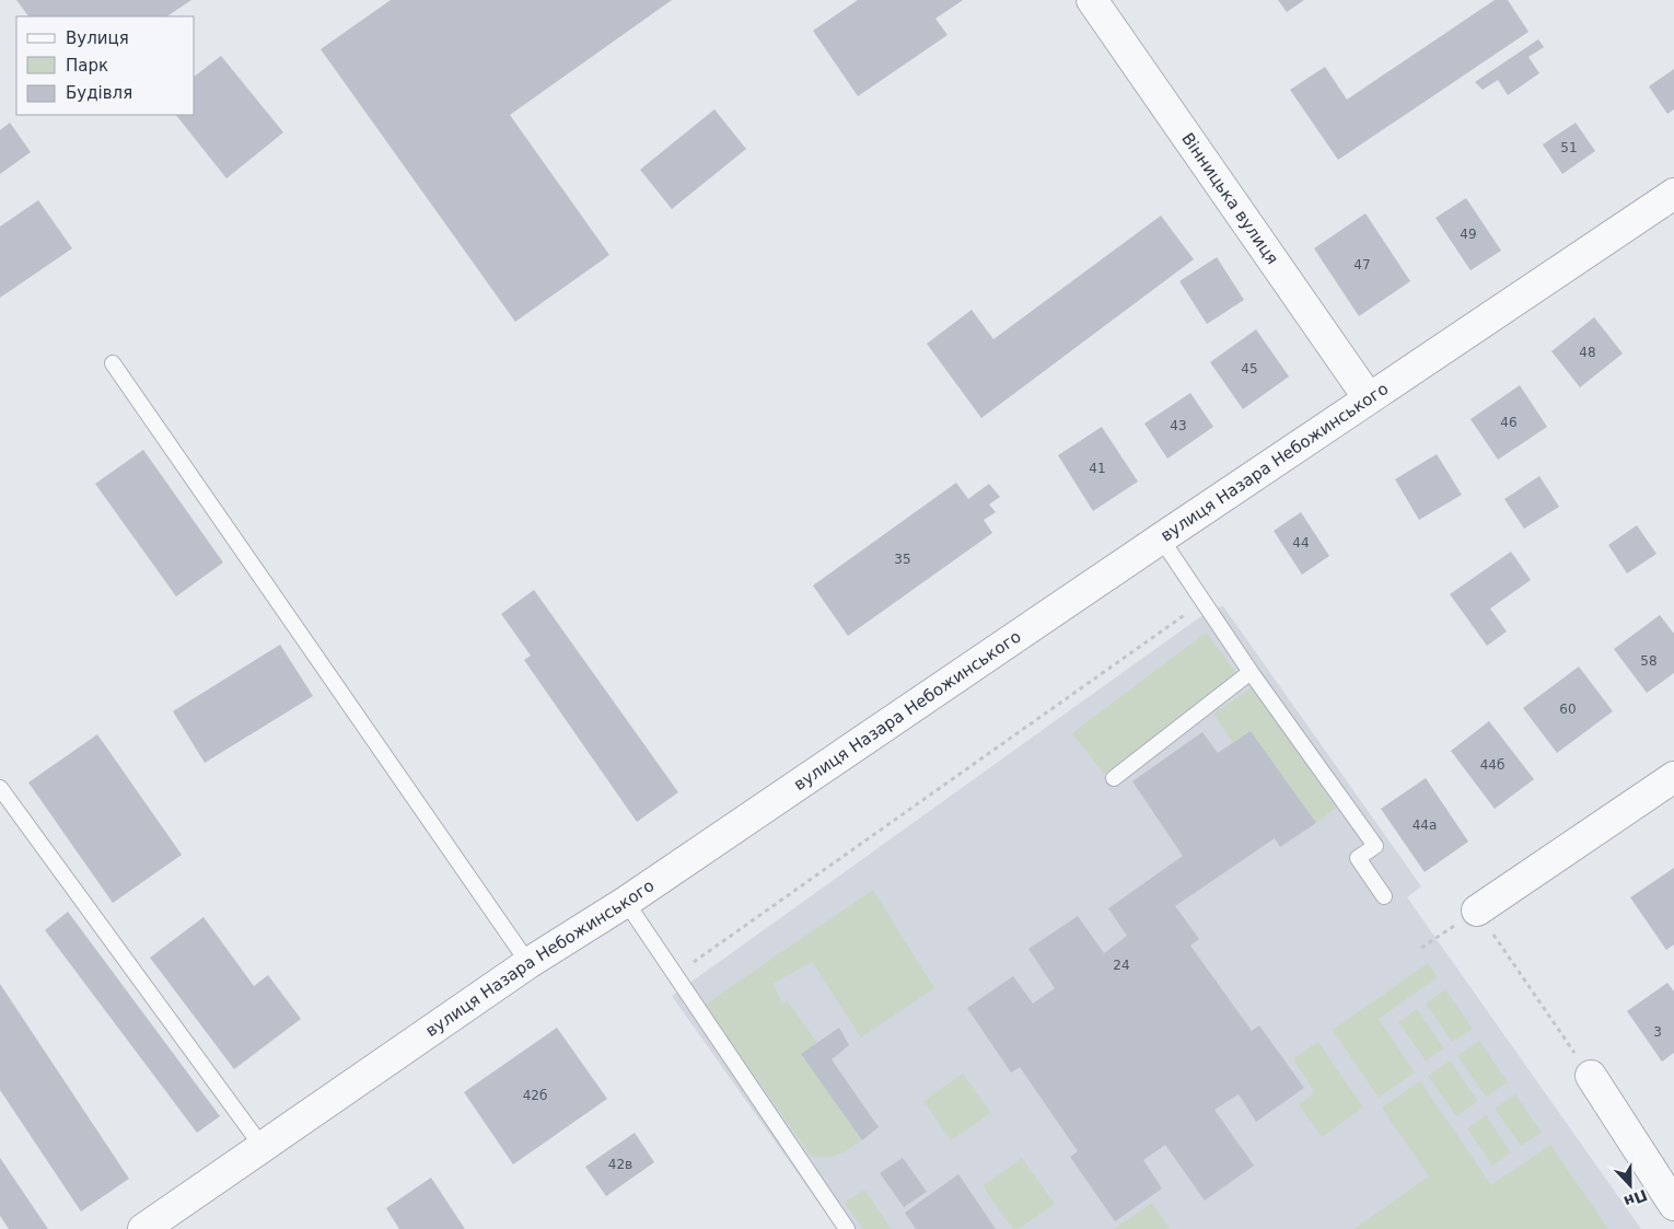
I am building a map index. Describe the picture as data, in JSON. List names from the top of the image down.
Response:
{
  "streets": {
    "street": ["Вінницька вулиця", "вулиця Назара Небожинського"]
  },
  "crossings": [
    ["Вінницька вулиця", "вулиця Назара Небожинського"]
  ],
  "house_numbers": [
    "51",
    "49",
    "47",
    "48",
    "45",
    "46",
    "43",
    "41",
    "44",
    "35",
    "58",
    "60",
    "44б",
    "44а",
    "24",
    "3",
    "42б",
    "42в"
  ],
  "legend": ["Вулиця", "Парк", "Будівля"],
  "north": "bottom"
}
